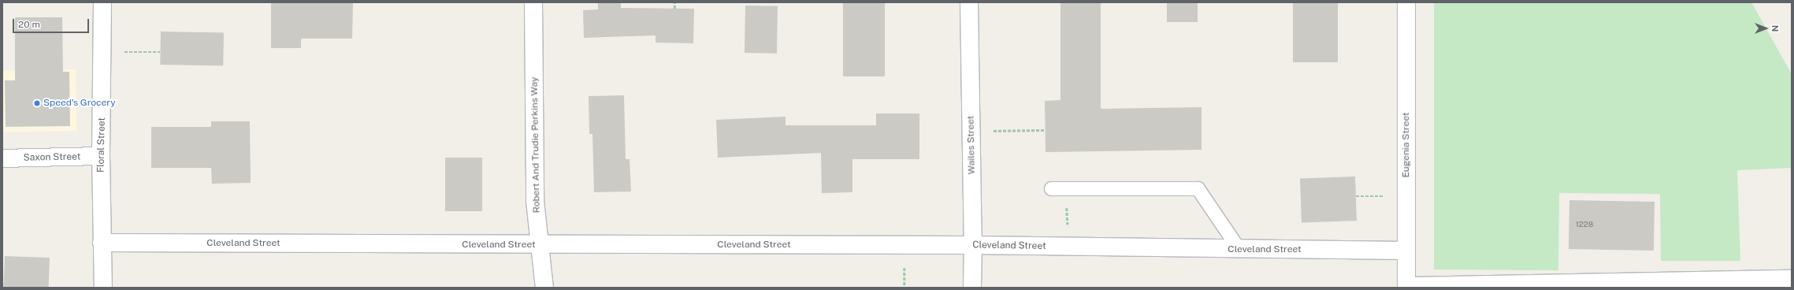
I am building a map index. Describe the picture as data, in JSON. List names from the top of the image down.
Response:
{
  "streets": {
    "street": [
      "Floral Street",
      "Robert And Trudie Perkins Way",
      "Wailes Street",
      "Eugenia Street",
      "Saxon Street",
      "Cleveland Street"
    ]
  },
  "crossings": [
    ["Floral Street", "Saxon Street"],
    ["Floral Street", "Cleveland Street"],
    ["Robert And Trudie Perkins Way", "Cleveland Street"],
    ["Wailes Street", "Cleveland Street"],
    ["Eugenia Street", "Cleveland Street"]
  ],
  "places": ["Speed's Grocery"],
  "house_numbers": ["1228"],
  "scale_bar": "20 m",
  "north": "right"
}
